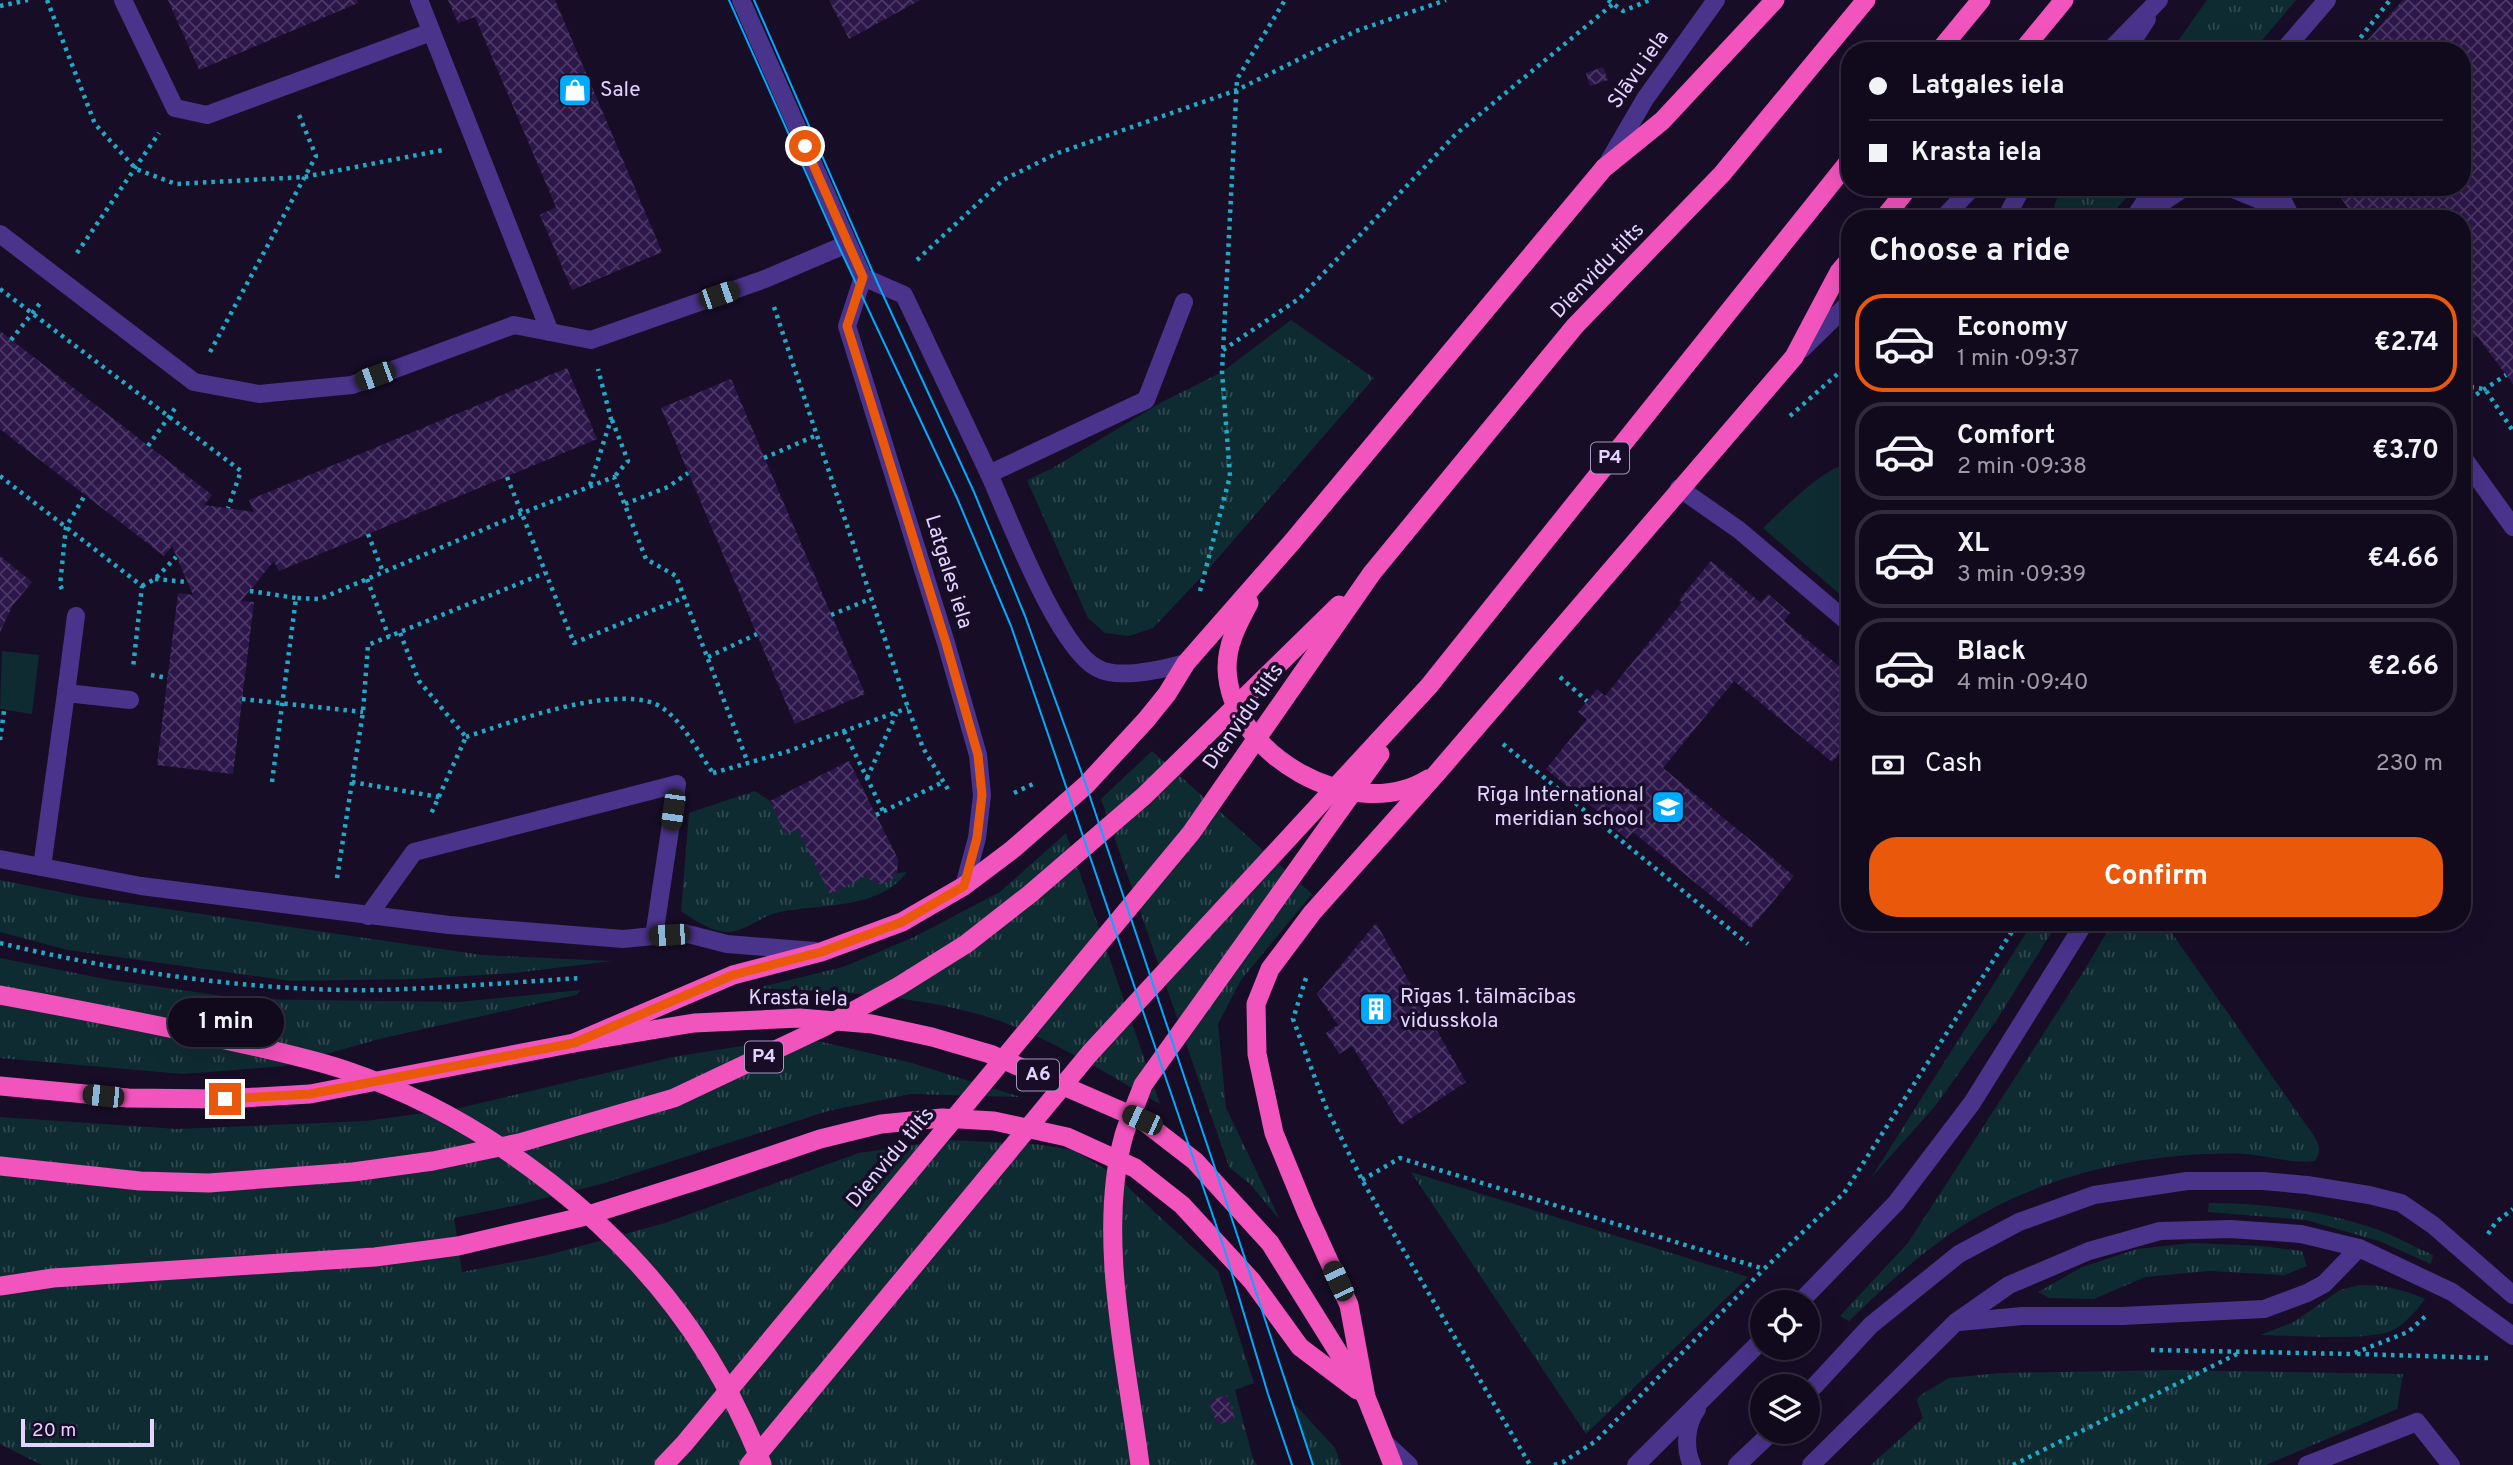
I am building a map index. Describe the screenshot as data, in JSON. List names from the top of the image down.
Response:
{
  "streets": {
    "highway": [
      "Dienvidu tilts",
      "P4",
      "Krasta iela",
      "A6"
    ],
    "street": ["Slāvu iela", "Latgales iela"]
  },
  "crossings": [
    ["Dienvidu tilts", "P4"],
    ["Krasta iela", "A6"]
  ],
  "places": {
    "shop": ["Sale"],
    "school or university": ["Rīga International meridian school"],
    "building": ["Rīgas 1. tālmācības vidusskola"]
  },
  "scale_bar": "20 m",
  "page": {
    "banner": ["Latgales iela", "Krasta iela"],
    "heading": "Choose a ride",
    "list": [
      {
        "name": "Economy",
        "note": "1 min · 09:37",
        "value": "€2.74"
      },
      {
        "name": "Comfort",
        "note": "2 min · 09:38",
        "value": "€3.70"
      },
      {
        "name": "XL",
        "note": "3 min · 09:39",
        "value": "€4.66"
      },
      {
        "name": "Black",
        "note": "4 min · 09:40",
        "value": "€2.66"
      }
    ],
    "pay": ["Cash", "230 m"],
    "buttons": "Confirm",
    "bubble": "1 min",
    "scale": "20 m"
  }
}
